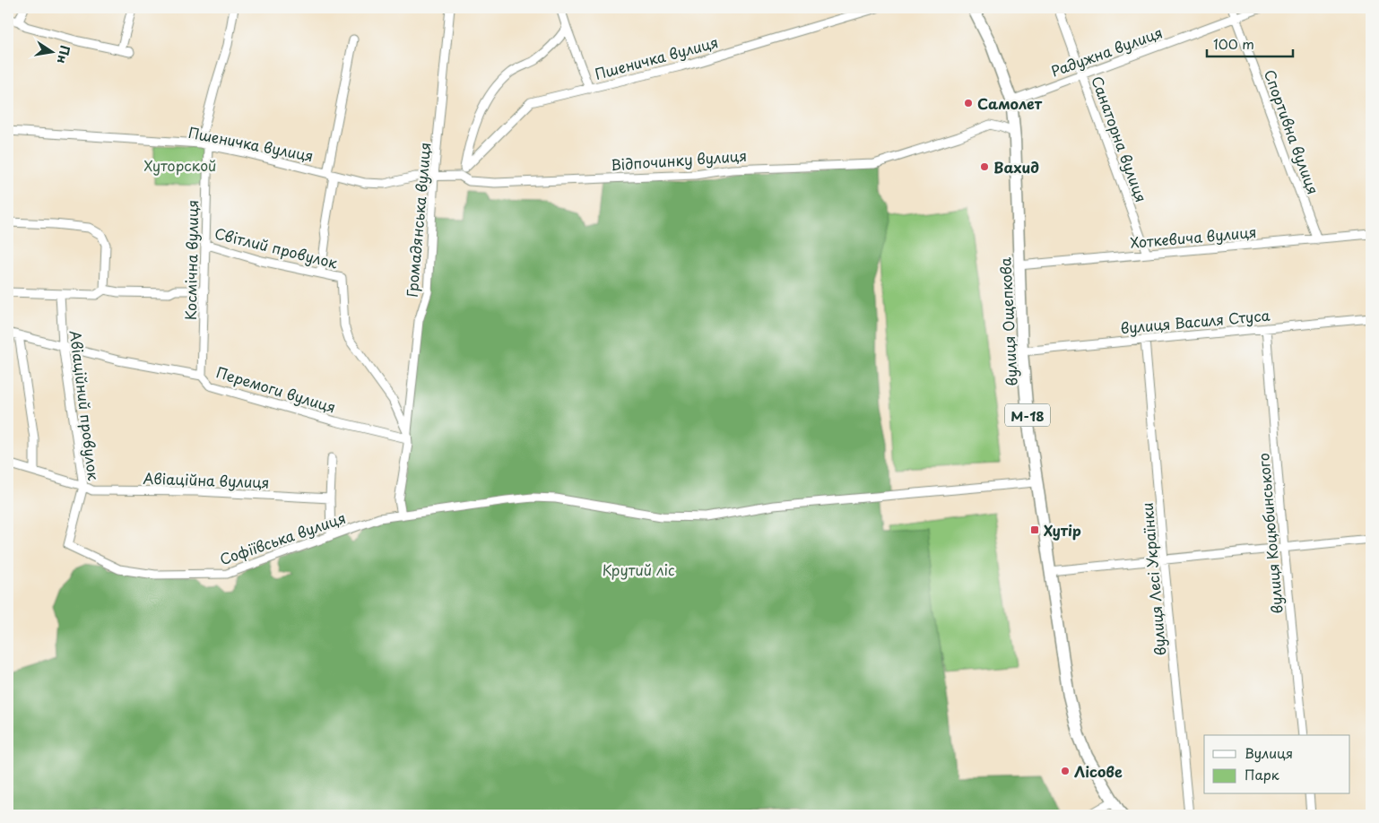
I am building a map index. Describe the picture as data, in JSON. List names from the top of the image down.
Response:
{
  "streets": {
    "highway": ["вулиця Ощепкова", "М-18"],
    "street": [
      "Радужна вулиця",
      "Пшеничка вулиця",
      "Спортивна вулиця",
      "Санаторна вулиця",
      "Відпочинку вулиця",
      "Громадянська вулиця",
      "Хоткевича вулиця",
      "Світлий провулок",
      "Космічна вулиця",
      "вулиця Василя Стуса",
      "Перемоги вулиця",
      "Авіаційний провулок",
      "Авіаційна вулиця",
      "вулиця Коцюбинського",
      "Софіївська вулиця",
      "вулиця Лесі Українки"
    ]
  },
  "crossings": [
    ["Радужна вулиця", "Спортивна вулиця"],
    ["Радужна вулиця", "Санаторна вулиця"],
    ["Радужна вулиця", "вулиця Ощепкова"],
    ["Пшеничка вулиця", "Відпочинку вулиця"],
    ["Пшеничка вулиця", "Громадянська вулиця"],
    ["Пшеничка вулиця", "Космічна вулиця"],
    ["Спортивна вулиця", "Хоткевича вулиця"],
    ["Санаторна вулиця", "Хоткевича вулиця"],
    ["Відпочинку вулиця", "вулиця Ощепкова"],
    ["Громадянська вулиця", "Світлий провулок"],
    ["Громадянська вулиця", "Перемоги вулиця"],
    ["Громадянська вулиця", "Софіївська вулиця"],
    ["Хоткевича вулиця", "вулиця Ощепкова"],
    ["Світлий провулок", "Космічна вулиця"],
    ["Світлий провулок", "Перемоги вулиця"],
    ["Космічна вулиця", "Перемоги вулиця"],
    ["вулиця Василя Стуса", "вулиця Ощепкова"],
    ["вулиця Василя Стуса", "вулиця Коцюбинського"],
    ["вулиця Василя Стуса", "вулиця Лесі Українки"],
    ["вулиця Ощепкова", "Софіївська вулиця"],
    ["Перемоги вулиця", "Авіаційний провулок"],
    ["Авіаційний провулок", "Авіаційна вулиця"],
    ["Авіаційний провулок", "Софіївська вулиця"]
  ],
  "parks": ["Хуторской", "Крутий ліс"],
  "places": {
    "other": ["Самолет", "Вахид", "Лісове"],
    "transit": ["Хутір"]
  },
  "legend": ["Вулиця", "Парк"],
  "scale_bar": "100 m",
  "north": "right"
}
